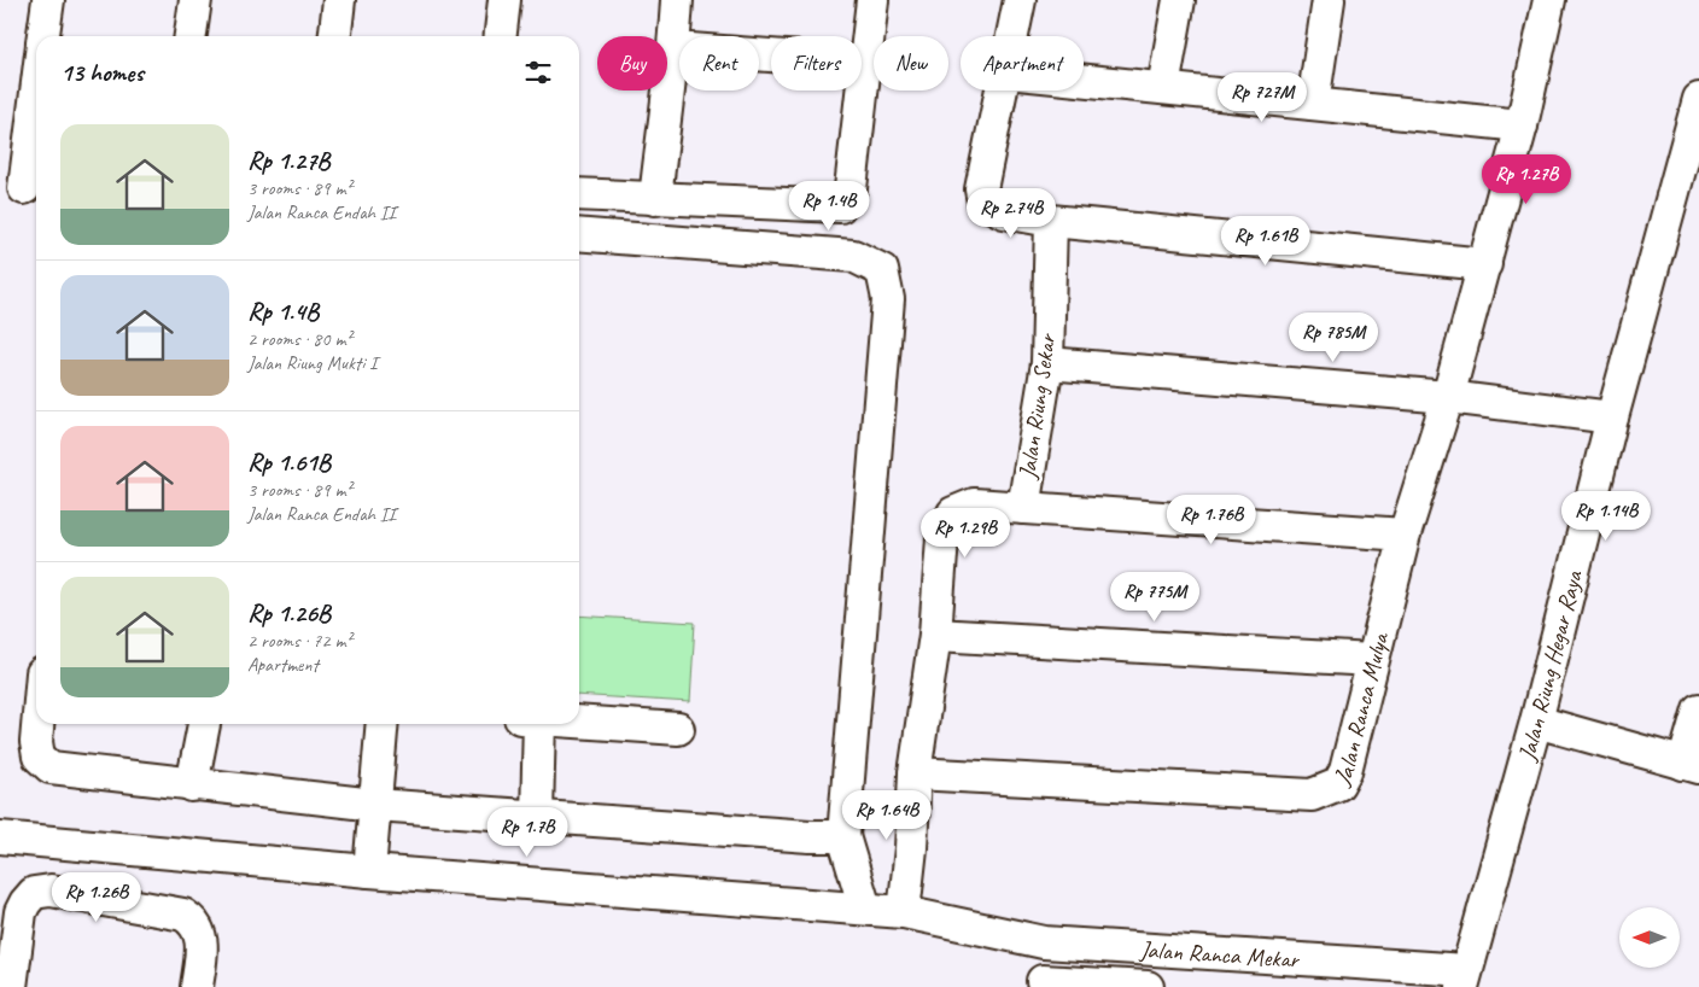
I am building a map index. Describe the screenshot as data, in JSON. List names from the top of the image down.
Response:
{
  "streets": {
    "street": [
      "Jalan Riung Sekar",
      "Jalan Riung Hegar Raya",
      "Jalan Ranca Mulya",
      "Jalan Ranca Mekar"
    ]
  },
  "crossings": [
    ["Jalan Riung Hegar Raya", "Jalan Ranca Mekar"]
  ],
  "north": "left",
  "page": {
    "chip": [
      "Buy",
      "Rent",
      "Filters",
      "New",
      "Apartment"
    ],
    "heading": "13 homes",
    "price": [
      "Rp 727M",
      "Rp 1.27B",
      "Rp 1.4B",
      "Rp 2.74B",
      "Rp 1.61B",
      "Rp 785M",
      "Rp 1.14B",
      "Rp 1.76B",
      "Rp 1.29B",
      "Rp 775M",
      "Rp 1.64B",
      "Rp 1.7B",
      "Rp 1.26B"
    ],
    "list": [
      {
        "name": "Rp 1.27B",
        "note": "3 rooms · 89 m² · Jalan Ranca Endah II"
      },
      {
        "name": "Rp 1.4B",
        "note": "2 rooms · 80 m² · Jalan Riung Mukti I"
      },
      {
        "name": "Rp 1.61B",
        "note": "3 rooms · 89 m² · Jalan Ranca Endah II"
      },
      {
        "name": "Rp 1.26B",
        "note": "2 rooms · 72 m² · Apartment"
      }
    ]
  }
}
